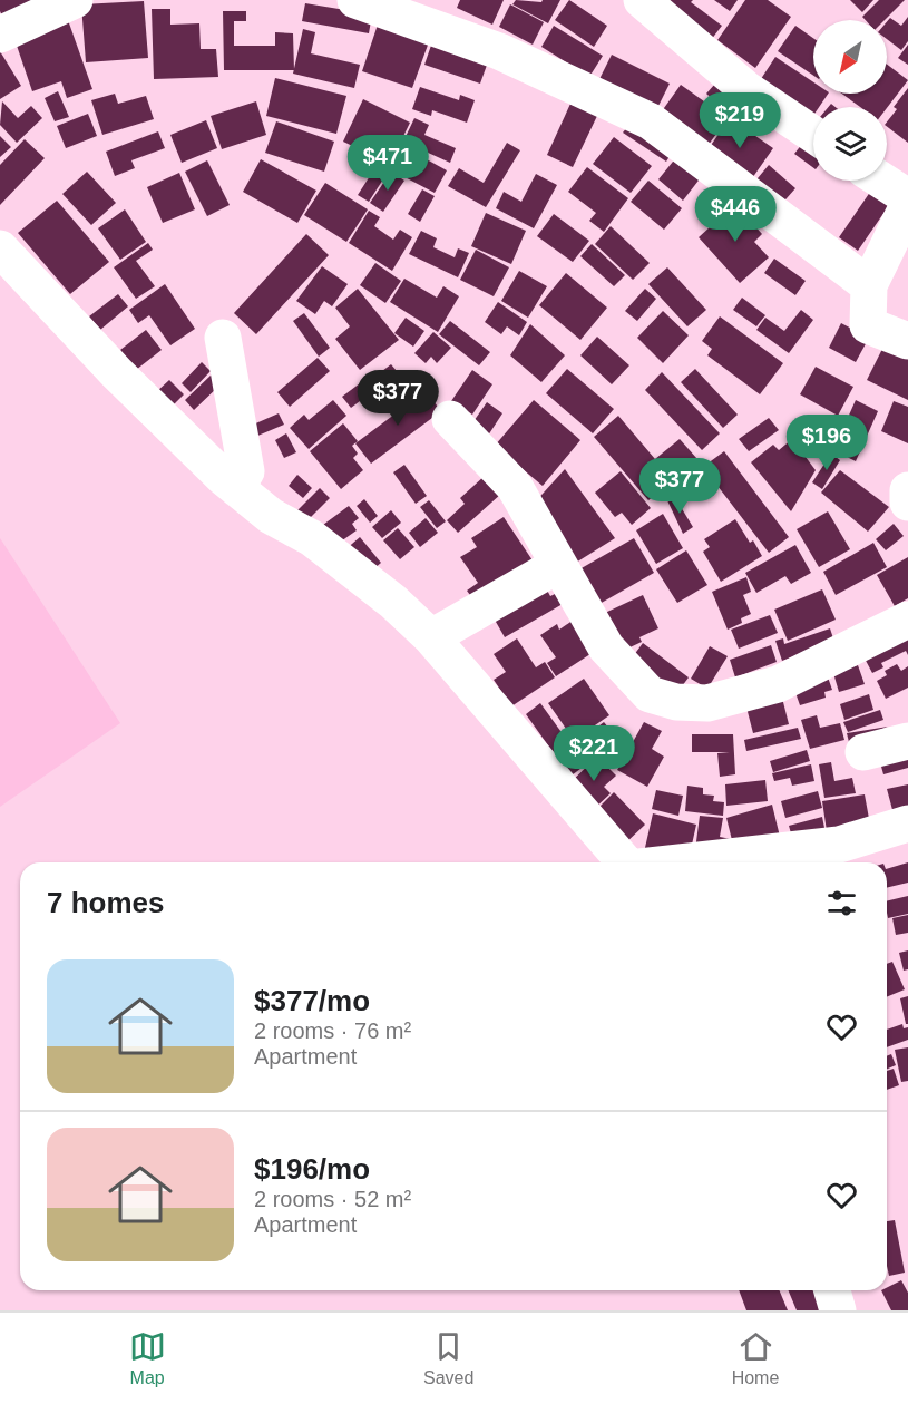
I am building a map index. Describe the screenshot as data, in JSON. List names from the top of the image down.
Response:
{
  "north": "bottom left",
  "page": {
    "price": [
      "$219",
      "$471",
      "$446",
      "$377",
      "$196",
      "$377",
      "$221"
    ],
    "heading": "7 homes",
    "list": [
      {
        "name": "$377/mo",
        "note": "2 rooms · 76 m² · Apartment"
      },
      {
        "name": "$196/mo",
        "note": "2 rooms · 52 m² · Apartment"
      }
    ],
    "tabs": ["Map", "Saved", "Home"]
  }
}
